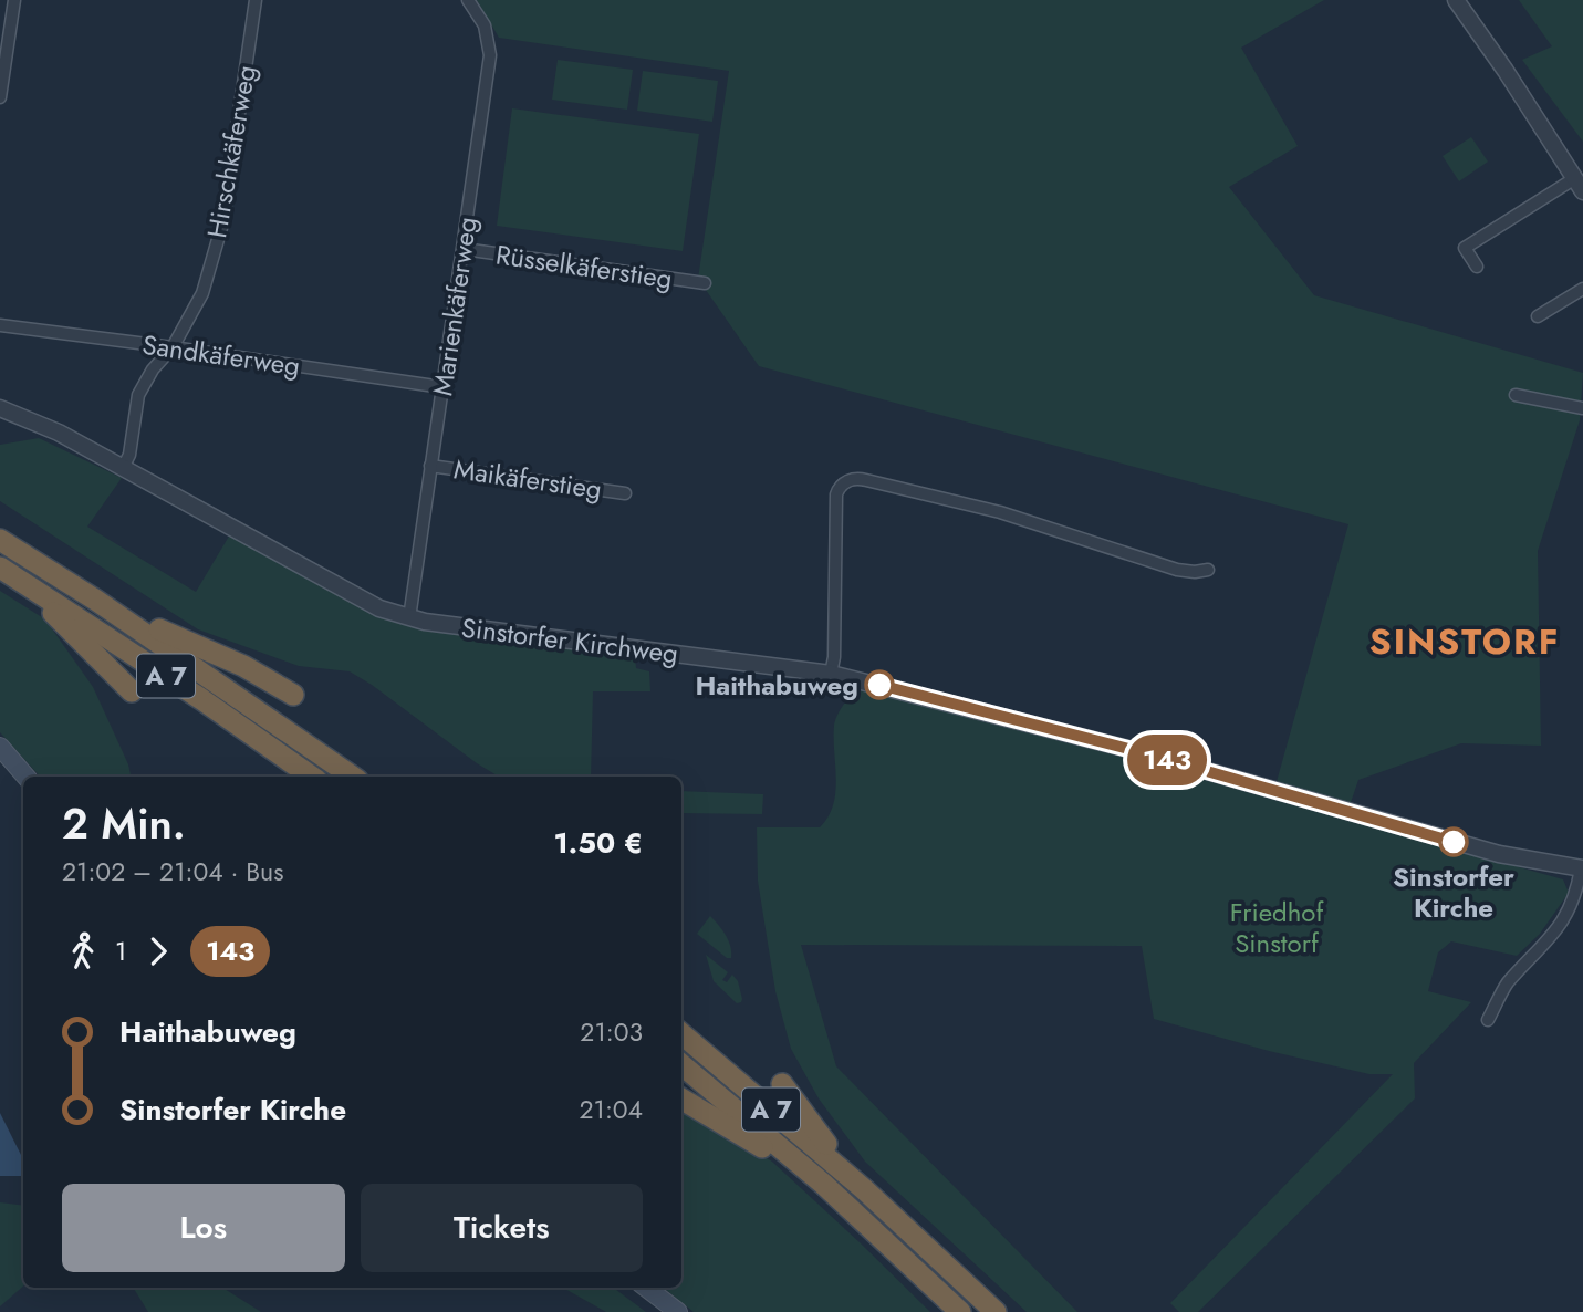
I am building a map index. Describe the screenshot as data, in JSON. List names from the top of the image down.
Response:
{
  "streets": {
    "highway": ["A 7"],
    "street": [
      "Hirschkäferweg",
      "Rüsselkäferstieg",
      "Marienkäferweg",
      "Sandkäferweg",
      "Maikäferstieg",
      "Sinstorfer Kirchweg"
    ]
  },
  "crossings": [
    ["Hirschkäferweg", "Sandkäferweg"],
    ["Hirschkäferweg", "Sinstorfer Kirchweg"],
    ["Rüsselkäferstieg", "Marienkäferweg"],
    ["Marienkäferweg", "Sandkäferweg"],
    ["Marienkäferweg", "Maikäferstieg"],
    ["Marienkäferweg", "Sinstorfer Kirchweg"]
  ],
  "districts": ["SINSTORF"],
  "parks": ["Friedhof Sinstorf"],
  "places": ["Haithabuweg", "Sinstorfer Kirche"],
  "lines": ["bus line 143"],
  "page": {
    "on_map": "143",
    "heading": ["2 Min.", "21:02 – 21:04 · Bus", "1.50 €"],
    "legs": ["1", "143"],
    "list": [
      {
        "name": "Haithabuweg",
        "value": "21:03"
      },
      {
        "name": "Sinstorfer Kirche",
        "value": "21:04"
      }
    ],
    "buttons": ["Los", "Tickets"]
  }
}
